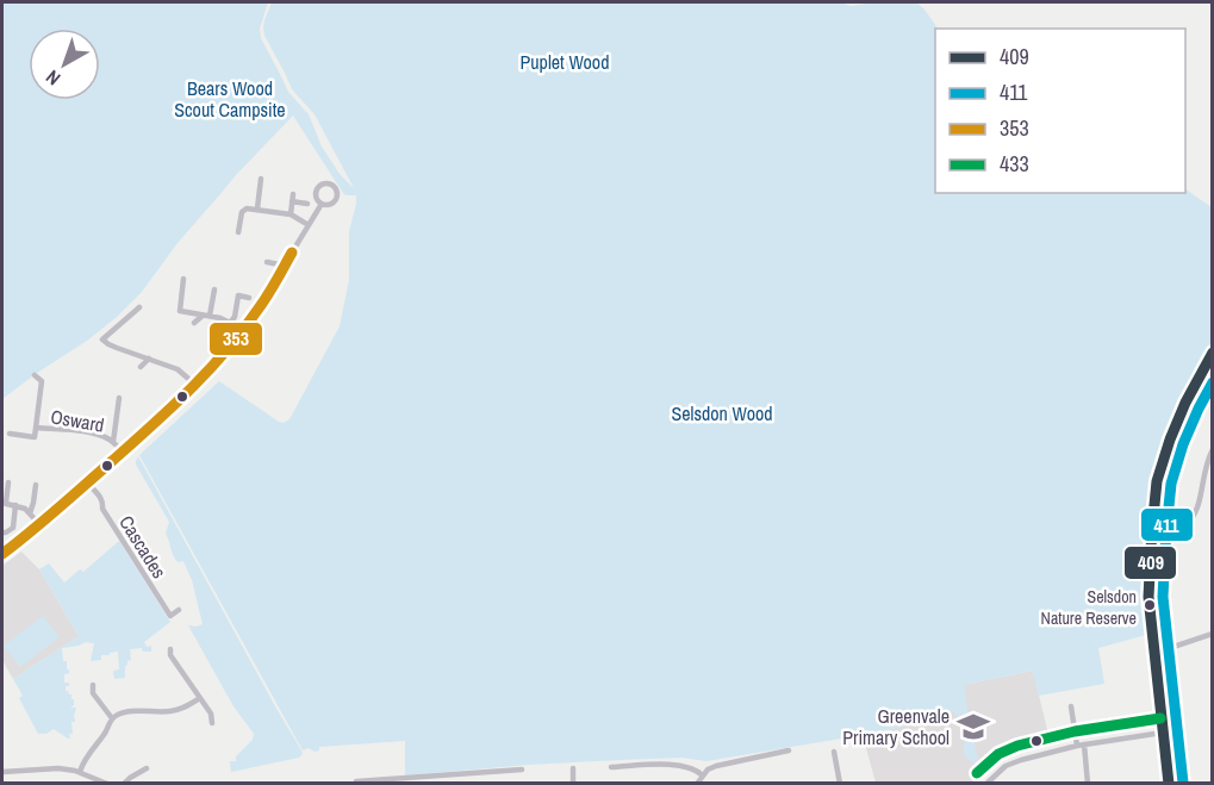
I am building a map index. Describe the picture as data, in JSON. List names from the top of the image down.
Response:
{
  "streets": {
    "street": ["Osward", "Cascades"]
  },
  "parks": ["Puplet Wood", "Bears Wood Scout Campsite", "Selsdon Wood"],
  "places": {
    "other": ["Selsdon Nature Reserve"],
    "school or university": ["Greenvale Primary School"]
  },
  "lines": [
    "transit line 353",
    "transit line 409",
    "transit line 411",
    "transit line 433"
  ],
  "legend": [
    "409",
    "411",
    "353",
    "433"
  ],
  "north": "bottom left"
}
